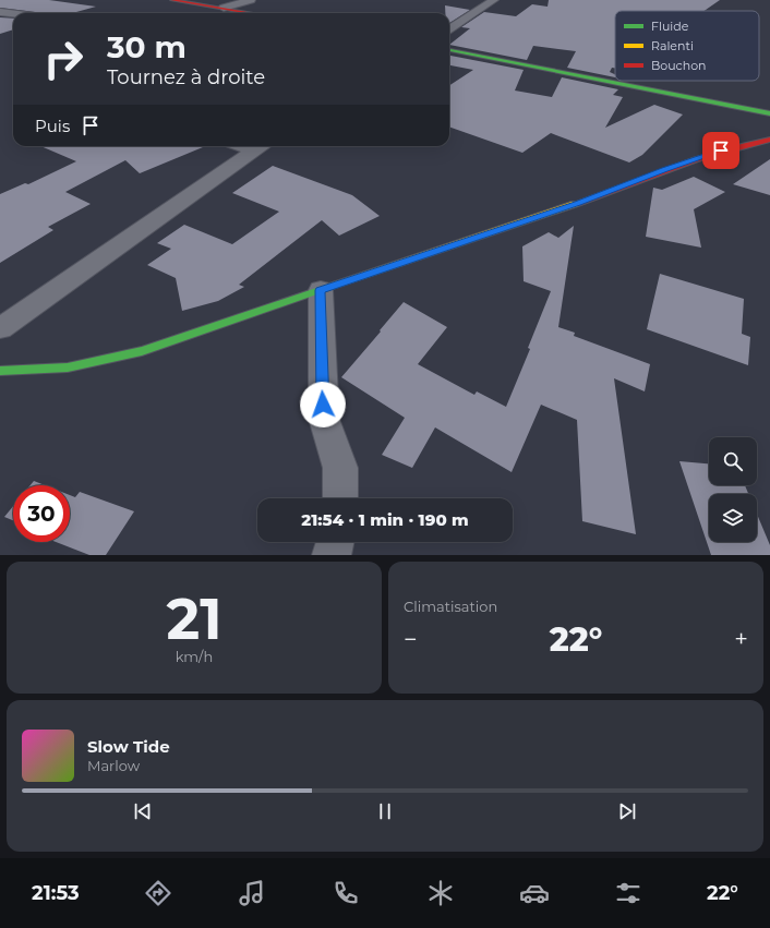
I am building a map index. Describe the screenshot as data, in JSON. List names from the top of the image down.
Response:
{
  "legend": ["Fluide", "Ralenti", "Bouchon"],
  "page": {
    "turn": ["30 m", "Tournez à droite"],
    "then": "Puis",
    "limit": "30",
    "trip": "21:54 · 1 min · 190 m",
    "tile": [
      ["21", "km/h"],
      "Climatisation"
    ],
    "heat": ["−", "22°", "+"],
    "song": ["Slow Tide", "Marlow"],
    "tabs": ["21:53", "22°"]
  }
}
